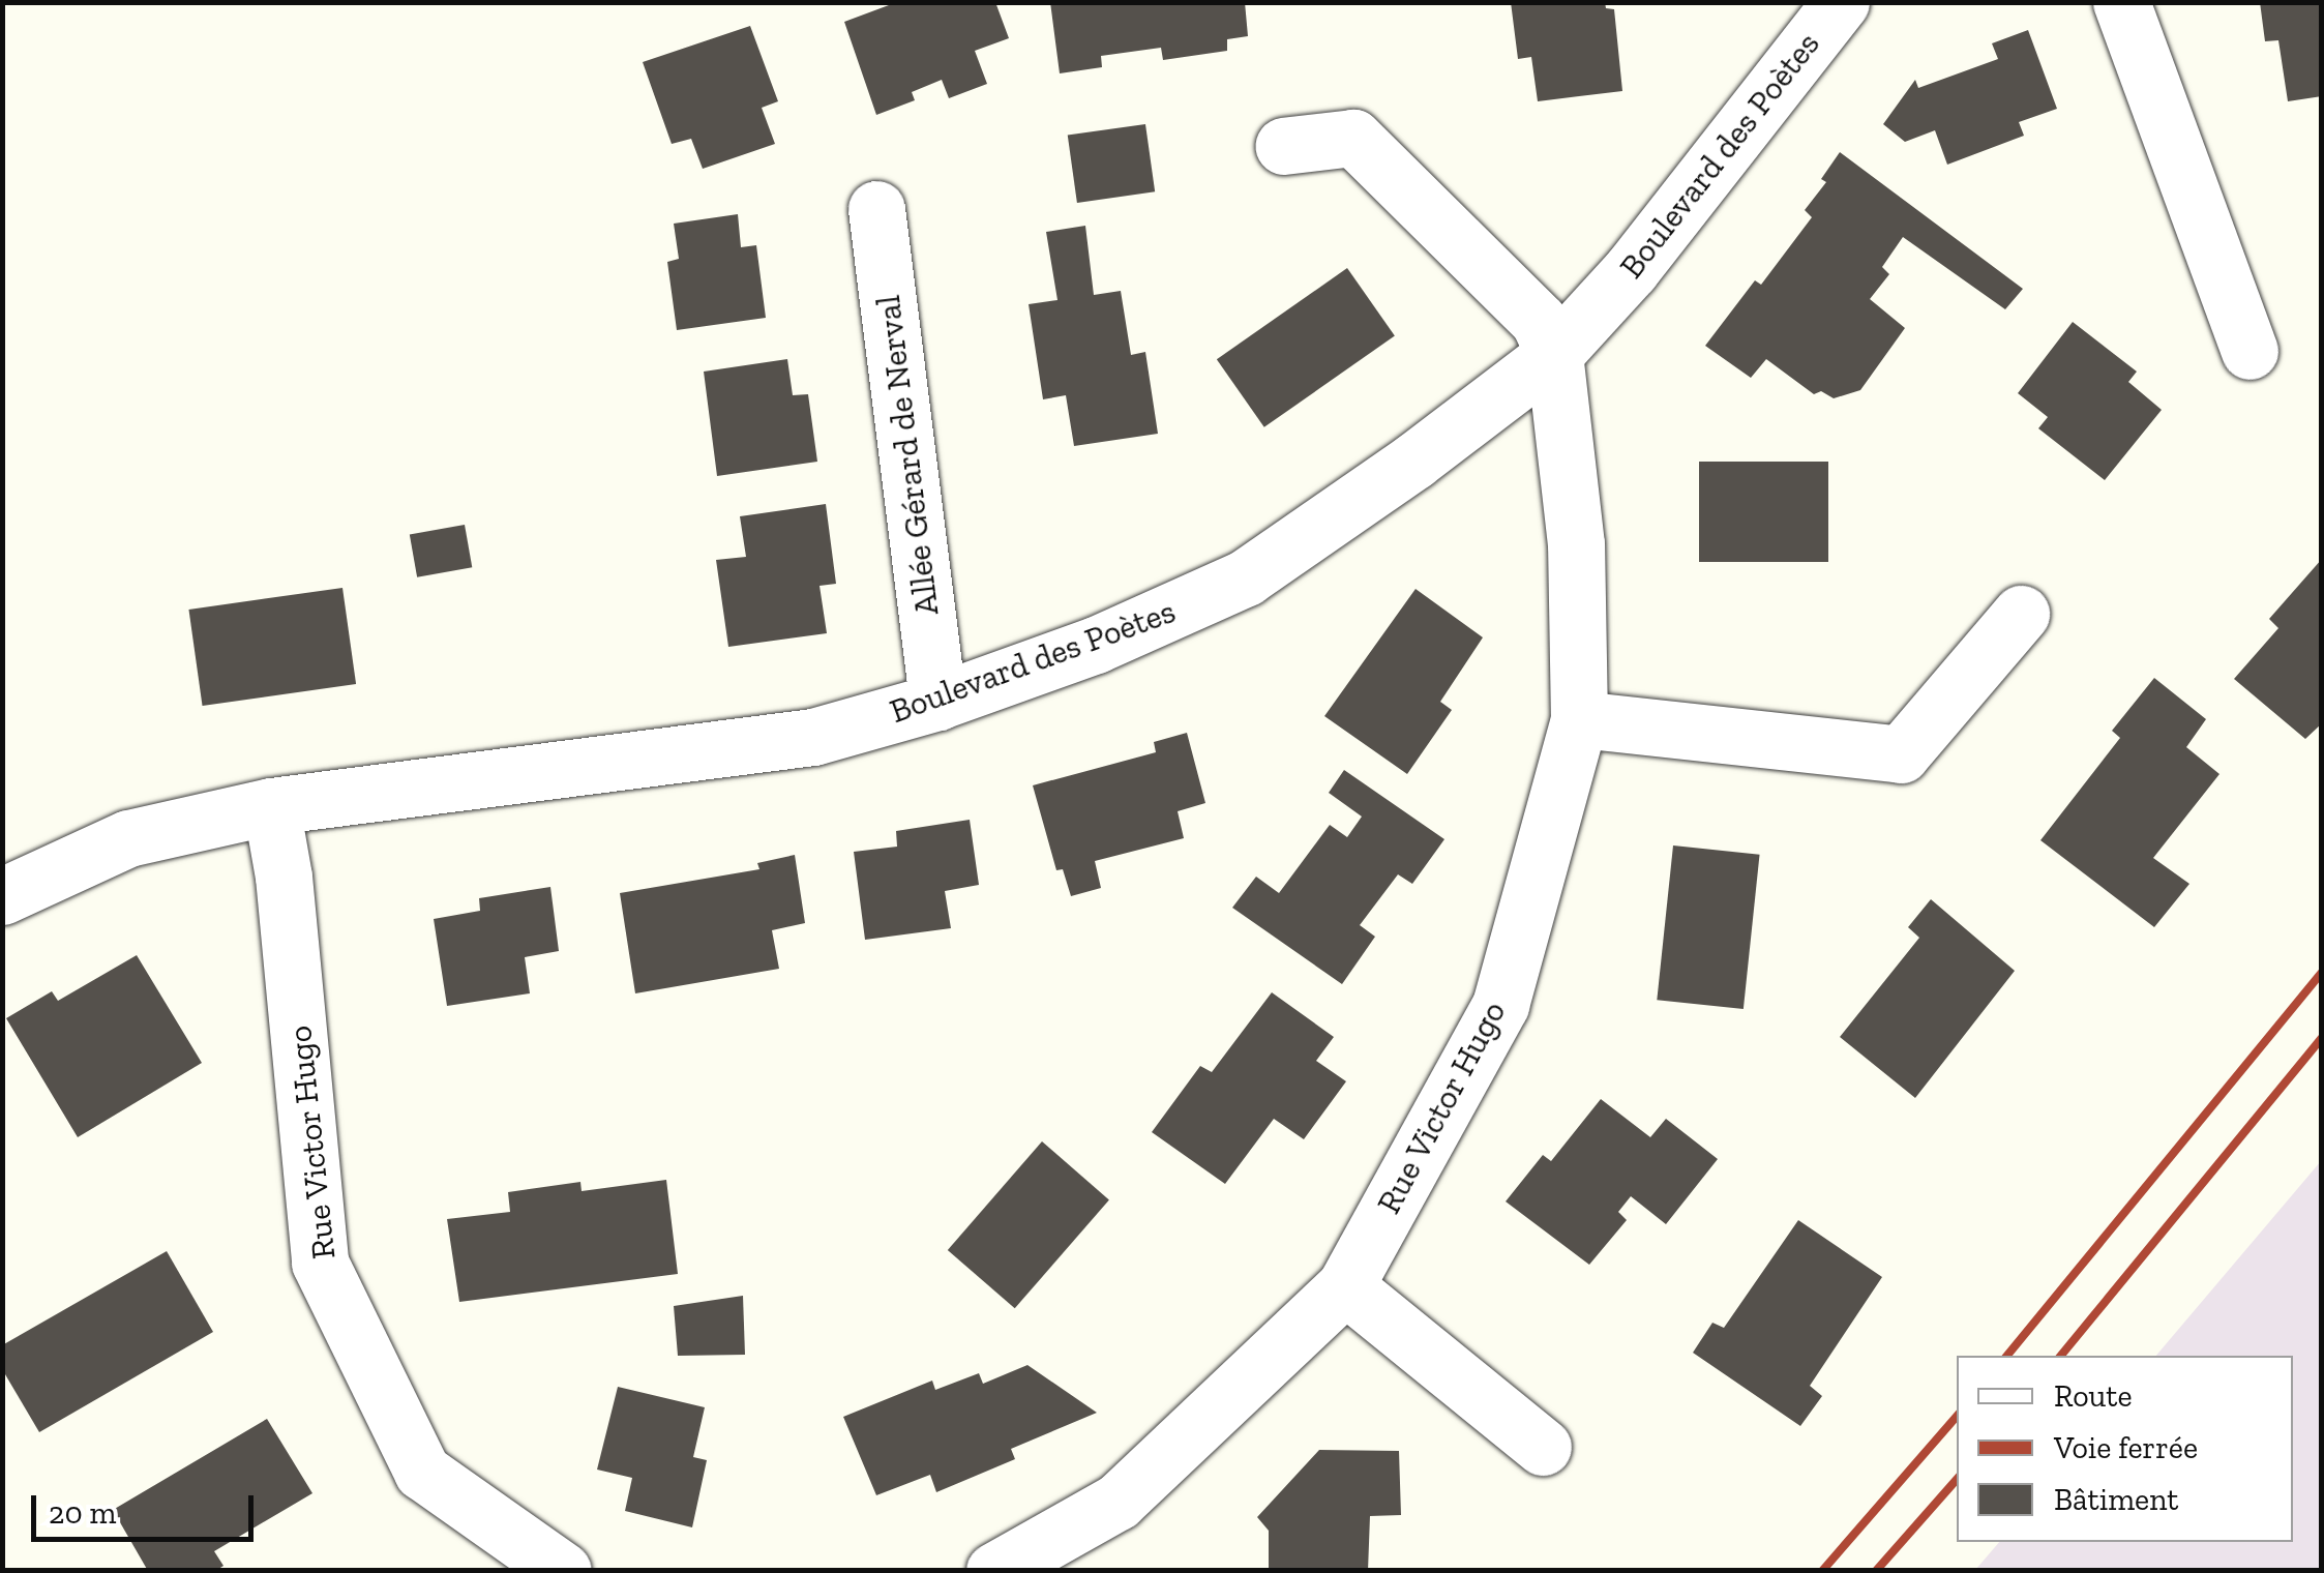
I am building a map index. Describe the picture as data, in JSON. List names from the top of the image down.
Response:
{
  "streets": {
    "street": ["Boulevard des Poètes", "Allée Gérard de Nerval", "Rue Victor Hugo"]
  },
  "crossings": [
    ["Boulevard des Poètes", "Allée Gérard de Nerval"],
    ["Boulevard des Poètes", "Rue Victor Hugo"]
  ],
  "legend": ["Route", "Voie ferrée", "Bâtiment"],
  "scale_bar": "20 m"
}
